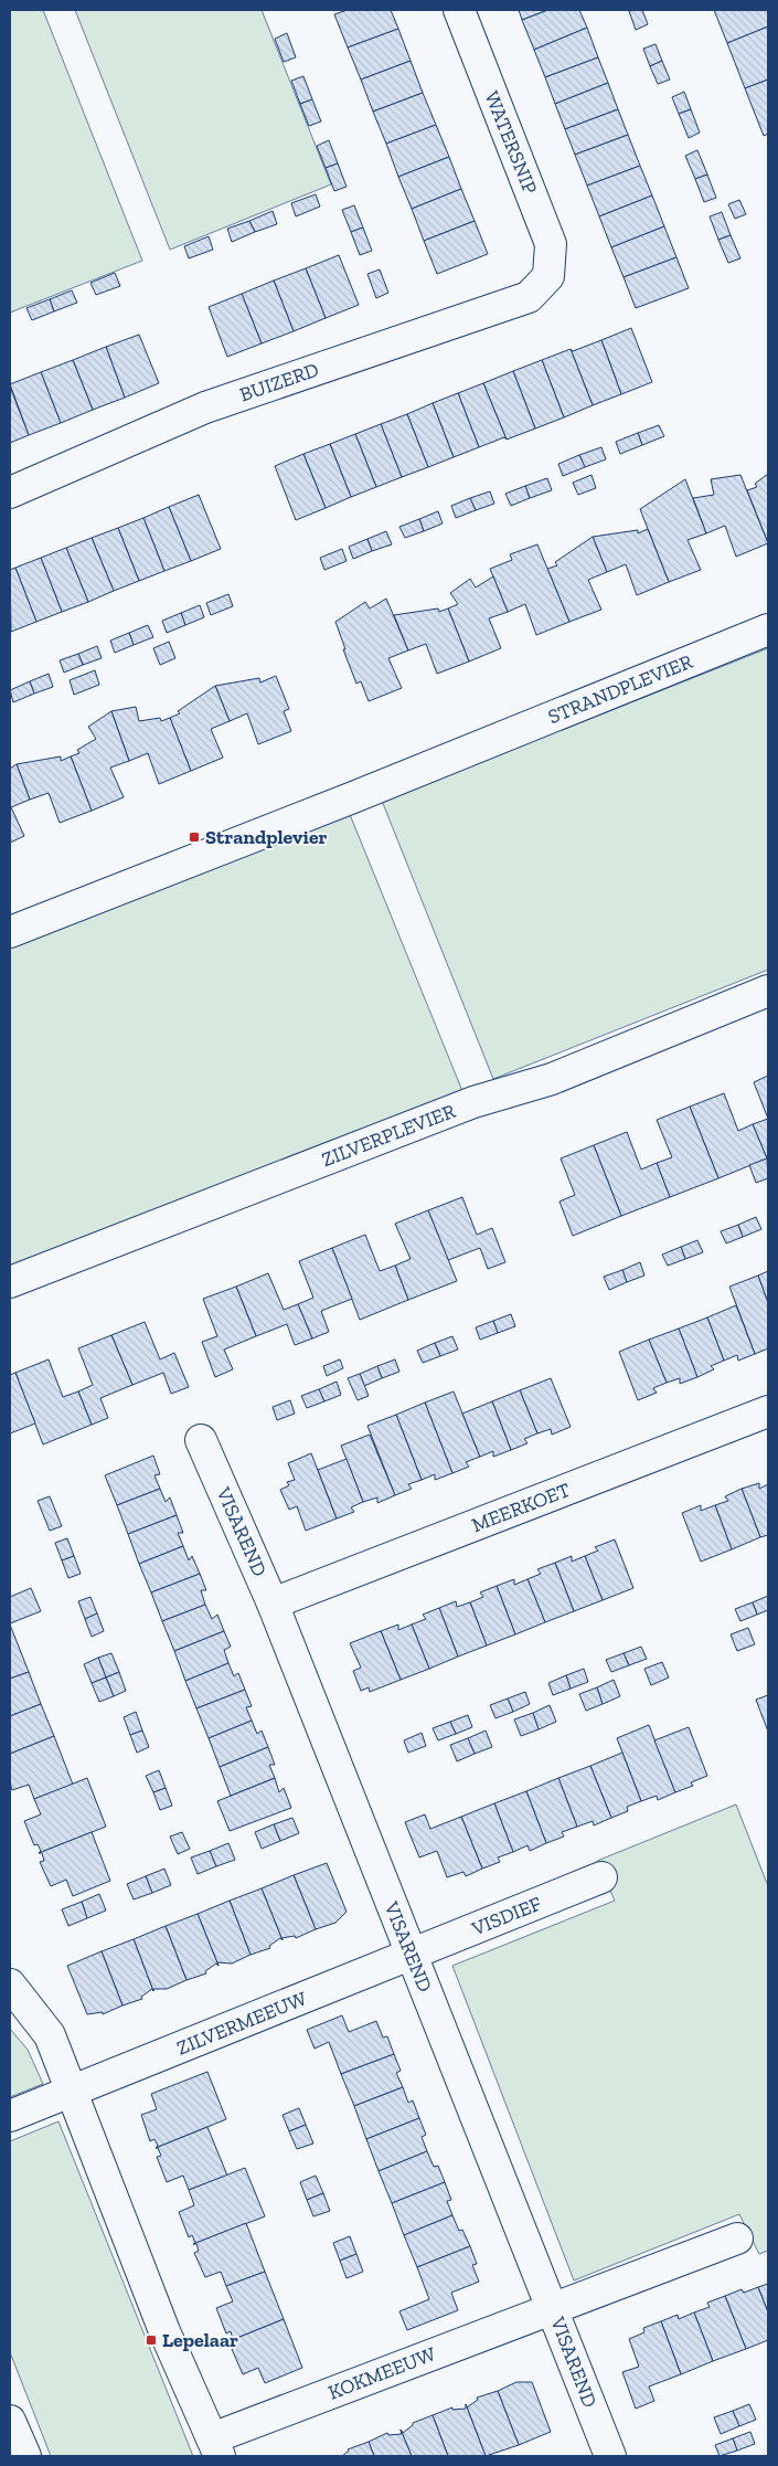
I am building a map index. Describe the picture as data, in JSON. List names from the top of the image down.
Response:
{
  "streets": {
    "street": [
      "WATERSNIP",
      "BUIZERD",
      "STRANDPLEVIER",
      "ZILVERPLEVIER",
      "MEERKOET",
      "VISAREND",
      "VISDIEF",
      "ZILVERMEEUW",
      "KOKMEEUW"
    ]
  },
  "crossings": [
    ["WATERSNIP", "BUIZERD"],
    ["MEERKOET", "VISAREND"],
    ["VISAREND", "VISDIEF"],
    ["VISAREND", "ZILVERMEEUW"],
    ["VISAREND", "KOKMEEUW"],
    ["VISDIEF", "ZILVERMEEUW"]
  ],
  "places": {
    "transit": ["Strandplevier", "Lepelaar"]
  }
}
